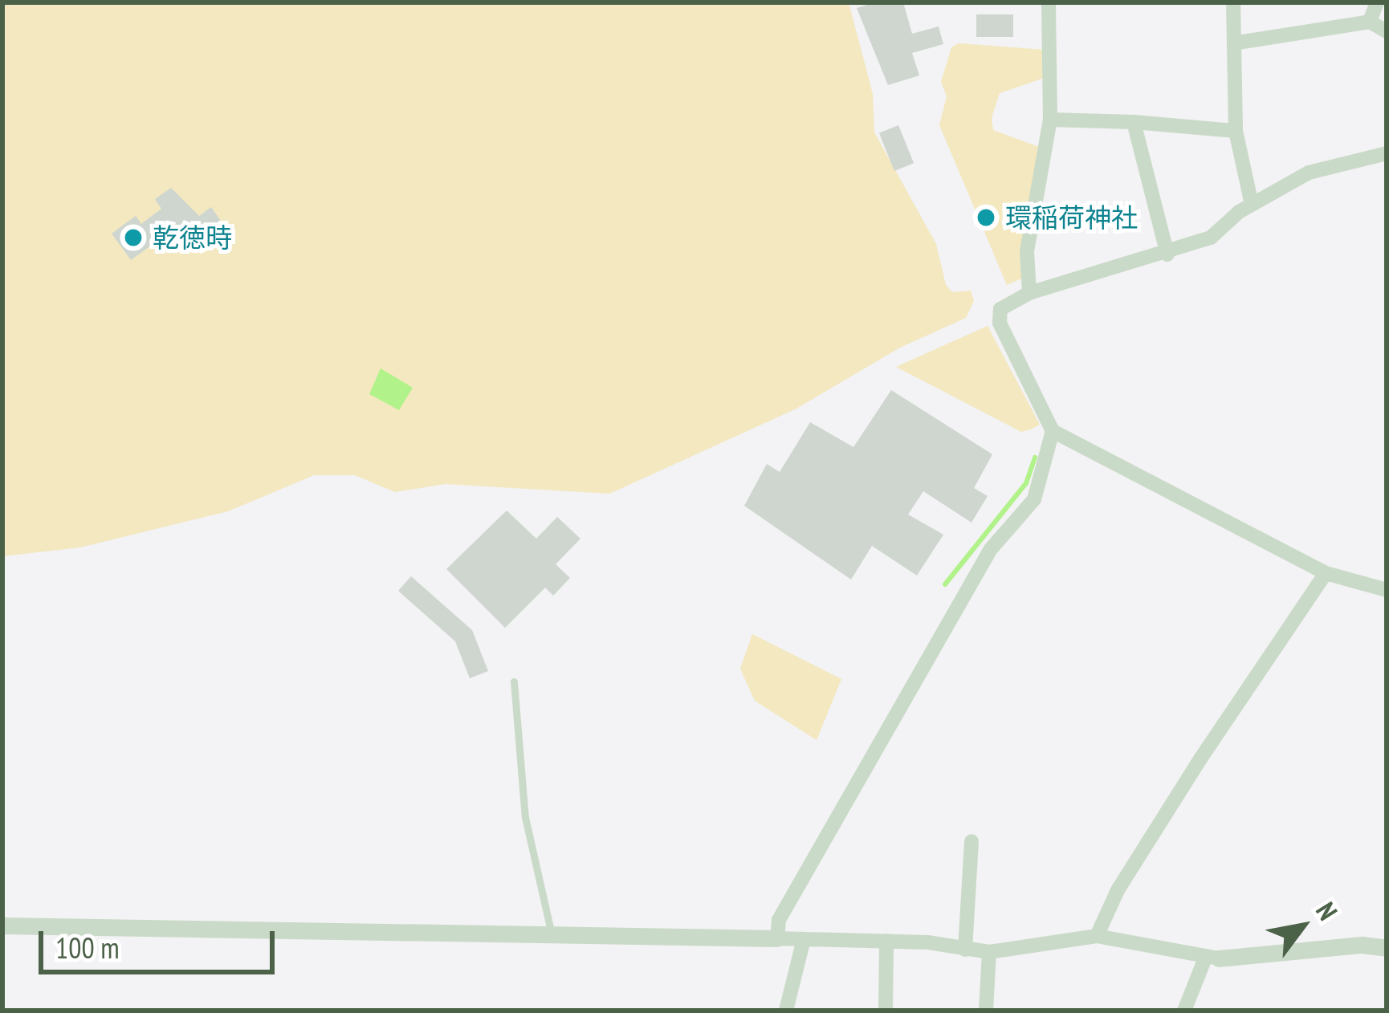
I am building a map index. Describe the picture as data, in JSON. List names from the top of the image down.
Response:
{
  "places": ["環稲荷神社", "乾徳時"],
  "scale_bar": "100 m",
  "north": "top right"
}
